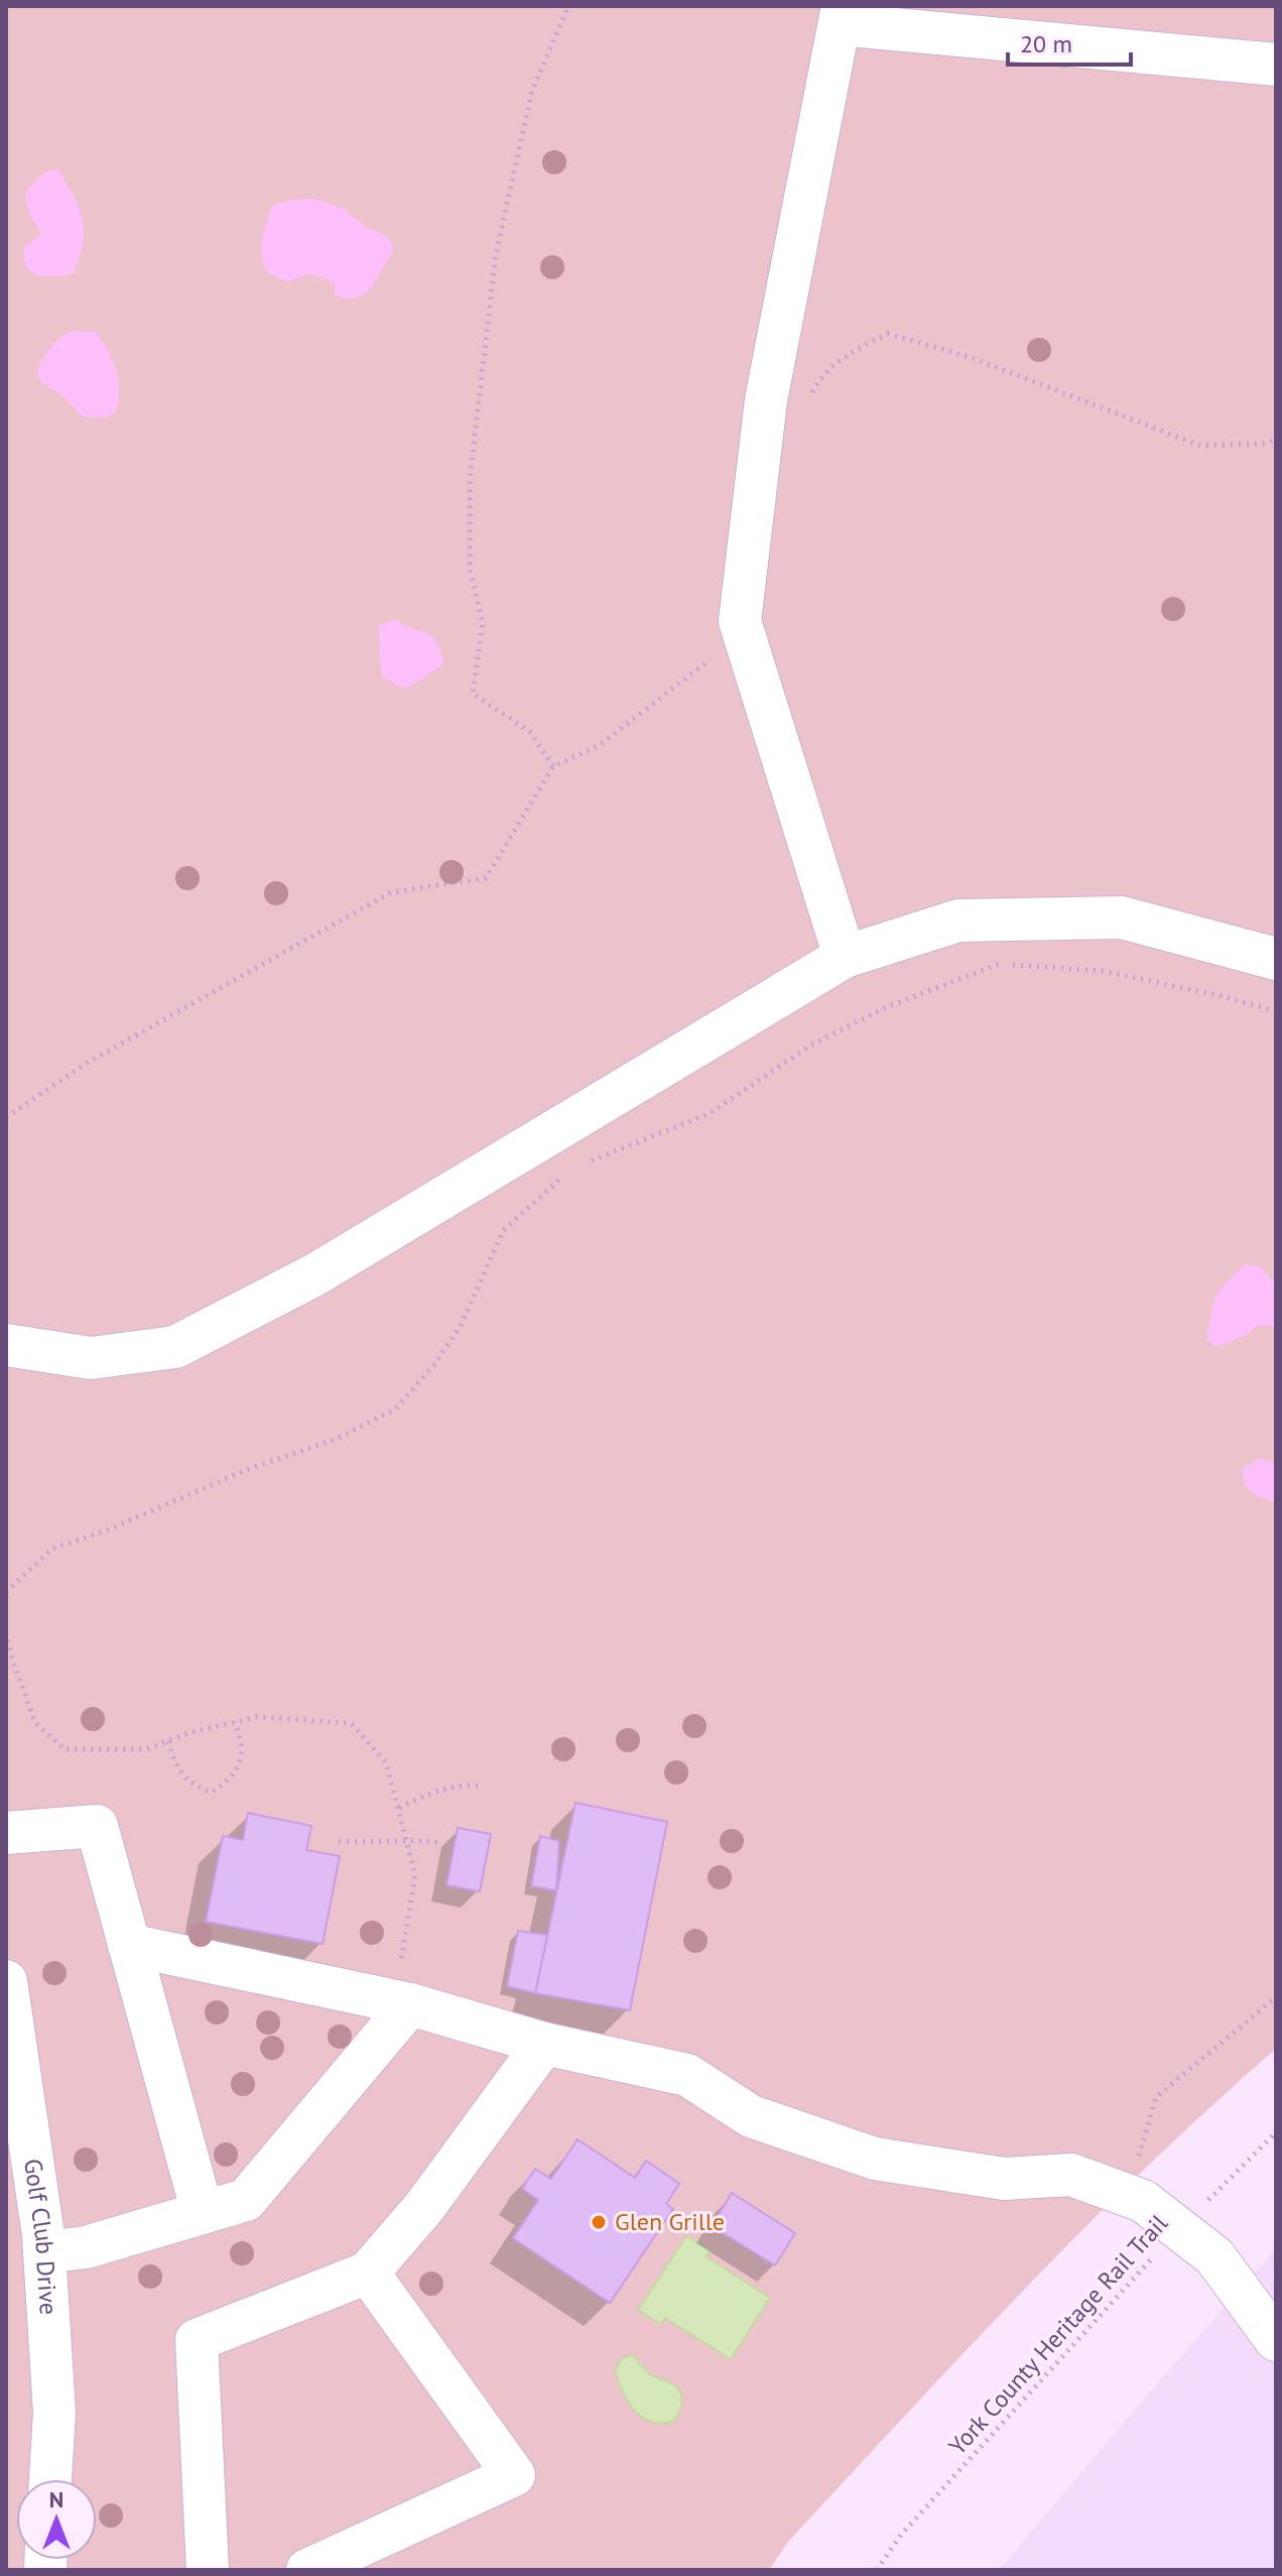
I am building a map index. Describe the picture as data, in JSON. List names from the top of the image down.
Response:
{
  "streets": {
    "street": ["Golf Club Drive"],
    "path": ["York County Heritage Rail Trail"]
  },
  "places": ["Glen Grille"],
  "scale_bar": "20 m",
  "north": "top"
}
